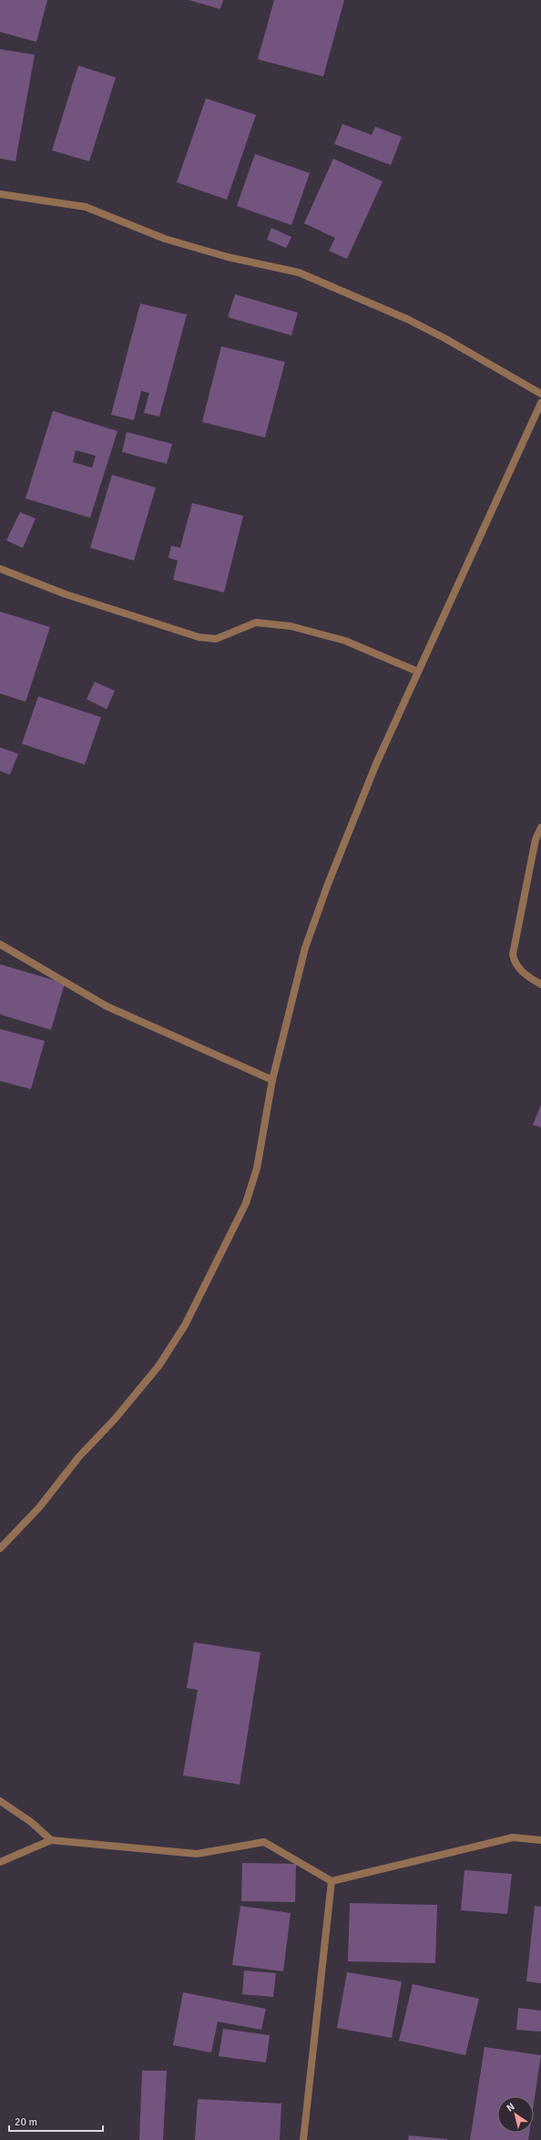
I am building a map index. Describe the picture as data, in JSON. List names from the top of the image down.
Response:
{
  "scale_bar": "20 m",
  "north": "top left"
}
